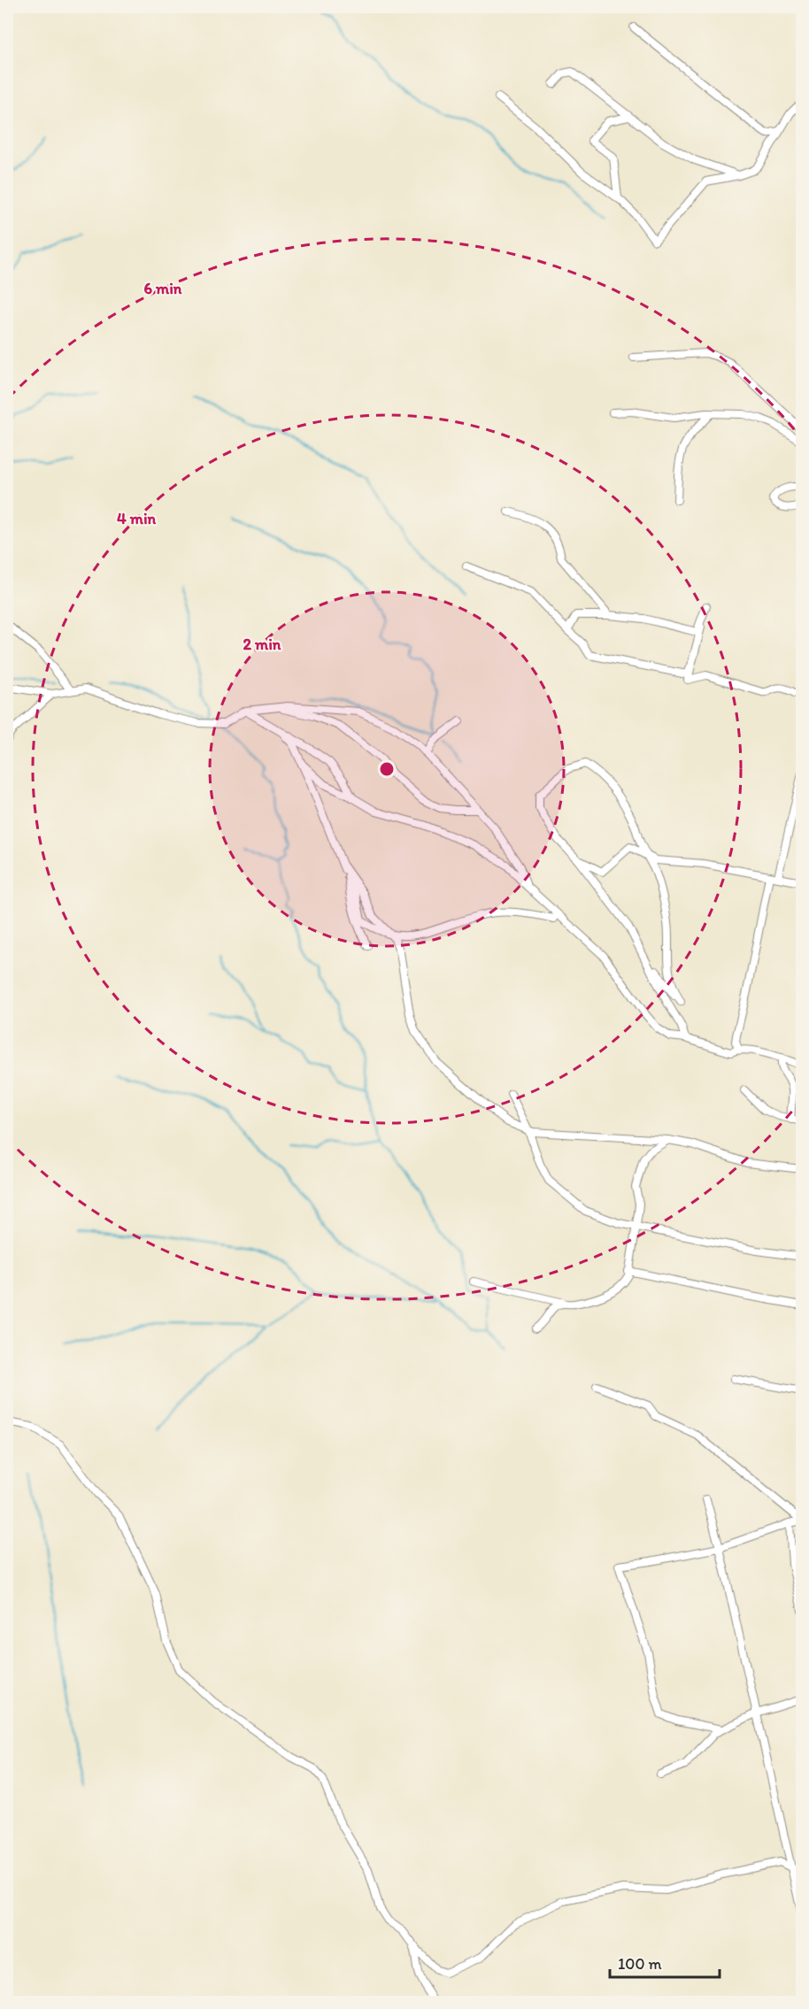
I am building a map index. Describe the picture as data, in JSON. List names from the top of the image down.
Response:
{
  "scale_bar": "100 m",
  "rings": ["6 min", "4 min", "2 min"]
}
